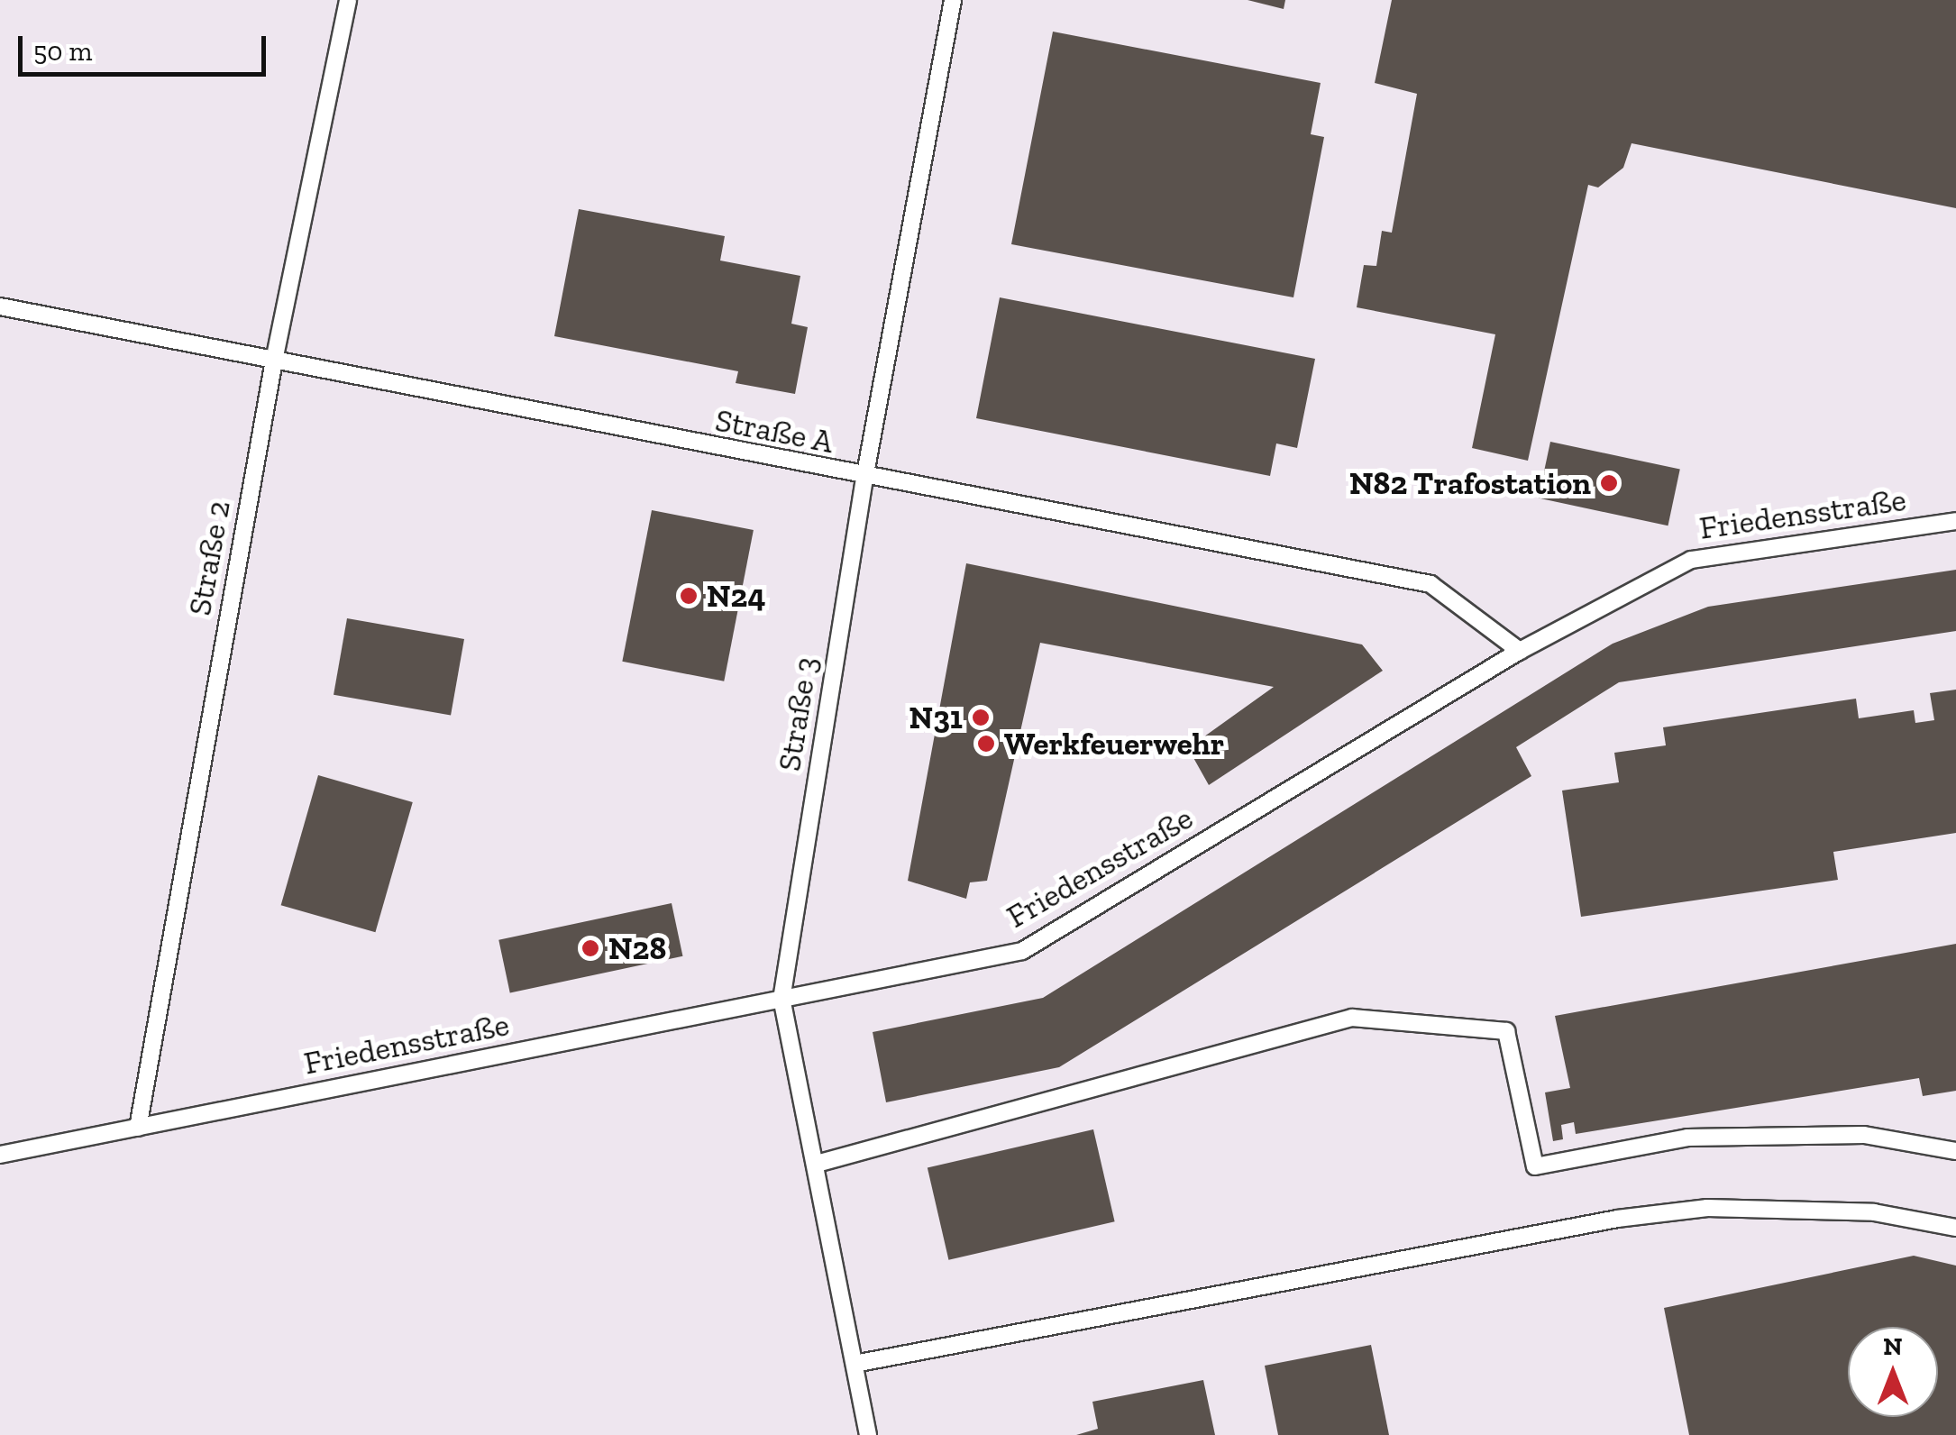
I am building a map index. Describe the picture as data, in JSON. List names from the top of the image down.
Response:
{
  "streets": {
    "lane": [
      "Straße A",
      "Friedensstraße",
      "Straße 2",
      "Straße 3"
    ]
  },
  "crossings": [
    ["Straße A", "Friedensstraße"],
    ["Straße A", "Straße 2"],
    ["Straße A", "Straße 3"],
    ["Friedensstraße", "Straße 2"],
    ["Friedensstraße", "Straße 3"]
  ],
  "places": [
    "N82 Trafostation",
    "N24",
    "N31",
    "Werkfeuerwehr",
    "N28"
  ],
  "scale_bar": "50 m",
  "north": "top"
}
